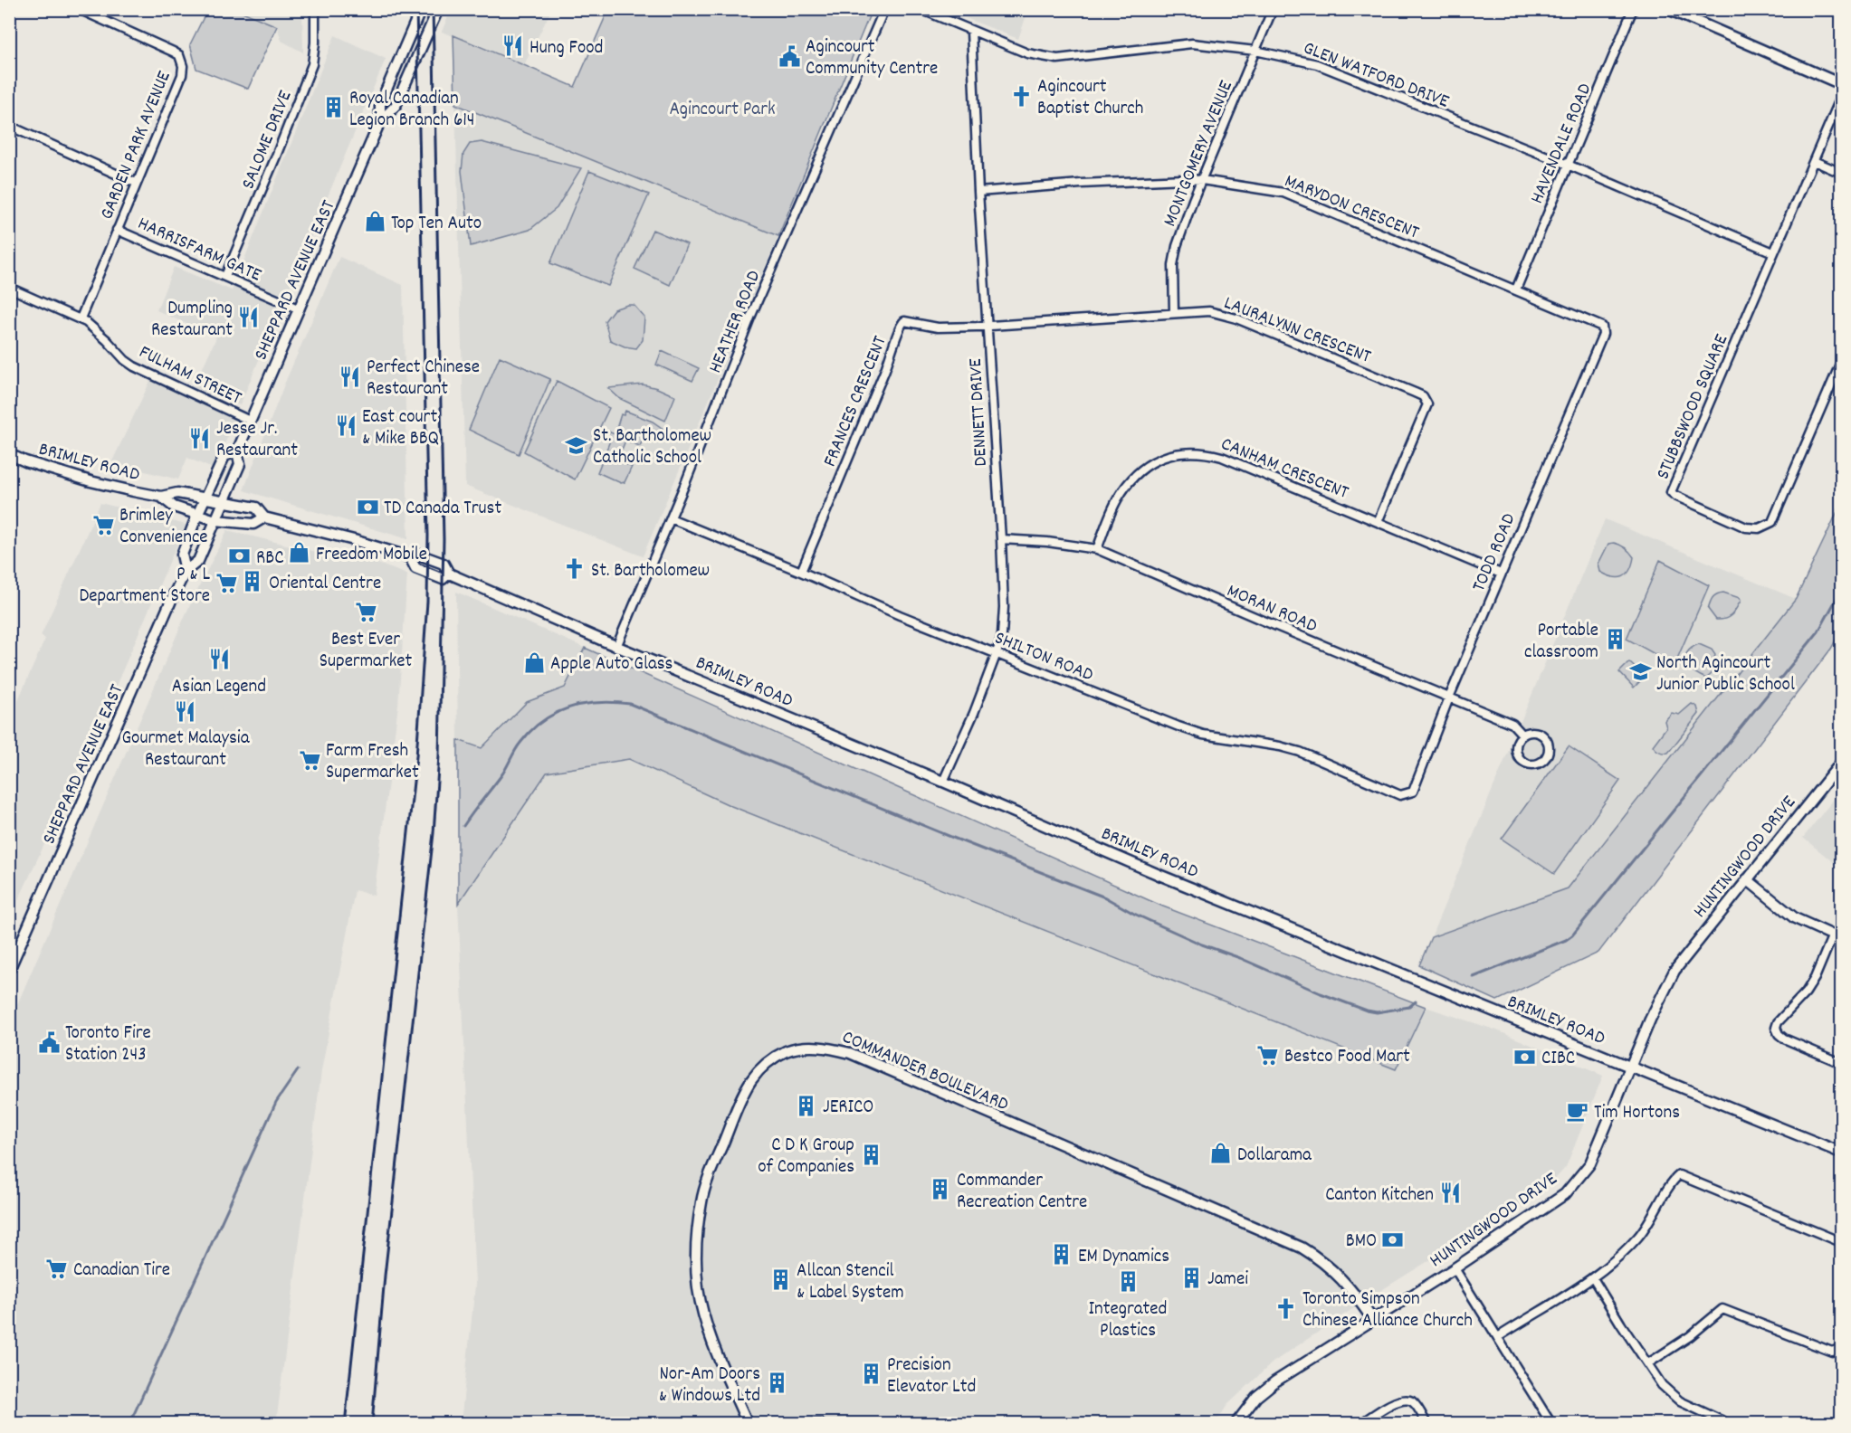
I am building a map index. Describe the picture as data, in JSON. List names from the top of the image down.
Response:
{
  "streets": {
    "main road": [
      "SHEPPARD AVENUE EAST",
      "BRIMLEY ROAD",
      "HUNTINGWOOD DRIVE",
      "COMMANDER BOULEVARD"
    ],
    "street": [
      "GLEN WATFORD DRIVE",
      "SALOME DRIVE",
      "HAVENDALE ROAD",
      "GARDEN PARK AVENUE",
      "MONTGOMERY AVENUE",
      "MARYDON CRESCENT",
      "HARRISFARM GATE",
      "HEATHER ROAD",
      "LAURALYNN CRESCENT",
      "FULHAM STREET",
      "FRANCES CRESCENT",
      "STUBBSWOOD SQUARE",
      "DENNETT DRIVE",
      "CANHAM CRESCENT",
      "TODD ROAD",
      "MORAN ROAD",
      "SHILTON ROAD"
    ]
  },
  "crossings": [
    ["GLEN WATFORD DRIVE", "HAVENDALE ROAD"],
    ["GLEN WATFORD DRIVE", "MONTGOMERY AVENUE"],
    ["GLEN WATFORD DRIVE", "STUBBSWOOD SQUARE"],
    ["GLEN WATFORD DRIVE", "DENNETT DRIVE"],
    ["SALOME DRIVE", "HARRISFARM GATE"],
    ["HAVENDALE ROAD", "MARYDON CRESCENT"],
    ["GARDEN PARK AVENUE", "HARRISFARM GATE"],
    ["GARDEN PARK AVENUE", "FULHAM STREET"],
    ["MONTGOMERY AVENUE", "MARYDON CRESCENT"],
    ["MONTGOMERY AVENUE", "LAURALYNN CRESCENT"],
    ["MARYDON CRESCENT", "DENNETT DRIVE"],
    ["MARYDON CRESCENT", "TODD ROAD"],
    ["HARRISFARM GATE", "SHEPPARD AVENUE EAST"],
    ["SHEPPARD AVENUE EAST", "FULHAM STREET"],
    ["SHEPPARD AVENUE EAST", "BRIMLEY ROAD"],
    ["HEATHER ROAD", "BRIMLEY ROAD"],
    ["HEATHER ROAD", "SHILTON ROAD"],
    ["LAURALYNN CRESCENT", "FRANCES CRESCENT"],
    ["LAURALYNN CRESCENT", "DENNETT DRIVE"],
    ["LAURALYNN CRESCENT", "CANHAM CRESCENT"],
    ["FRANCES CRESCENT", "DENNETT DRIVE"],
    ["FRANCES CRESCENT", "SHILTON ROAD"],
    ["DENNETT DRIVE", "BRIMLEY ROAD"],
    ["DENNETT DRIVE", "MORAN ROAD"],
    ["DENNETT DRIVE", "SHILTON ROAD"],
    ["BRIMLEY ROAD", "HUNTINGWOOD DRIVE"],
    ["CANHAM CRESCENT", "TODD ROAD"],
    ["CANHAM CRESCENT", "MORAN ROAD"],
    ["TODD ROAD", "MORAN ROAD"],
    ["TODD ROAD", "SHILTON ROAD"],
    ["HUNTINGWOOD DRIVE", "COMMANDER BOULEVARD"]
  ],
  "parks": ["Agincourt Park"],
  "places": {
    "restaurant": [
      "Hung Food",
      "Dumpling Restaurant",
      "Perfect Chinese Restaurant",
      "East court & Mike BBQ",
      "Jesse Jr. Restaurant",
      "Asian Legend",
      "Gourmet Malaysia Restaurant",
      "Canton Kitchen"
    ],
    "public building": ["Agincourt Community Centre", "Toronto Fire Station 243"],
    "church": ["Agincourt Baptist Church", "St. Bartholomew", "Toronto Simpson Chinese Alliance Church"],
    "building": [
      "Royal Canadian Legion Branch 614",
      "Oriental Centre",
      "Portable classroom",
      "JERICO",
      "C D K Group of Companies",
      "Commander Recreation Centre",
      "EM Dynamics",
      "Jamei",
      "Allcan Stencil & Label System",
      "Integrated Plastics",
      "Precision Elevator Ltd",
      "Nor-Am Doors & Windows Ltd"
    ],
    "shop": [
      "Top Ten Auto",
      "Freedom Mobile",
      "Apple Auto Glass",
      "Dollarama"
    ],
    "school or university": ["St. Bartholomew Catholic School", "North Agincourt Junior Public School"],
    "bank": [
      "TD Canada Trust",
      "RBC",
      "CIBC",
      "BMO"
    ],
    "supermarket": [
      "Brimley Convenience",
      "P & L Department Store",
      "Best Ever Supermarket",
      "Farm Fresh Supermarket",
      "Bestco Food Mart",
      "Canadian Tire"
    ],
    "cafe": ["Tim Hortons"]
  }
}
